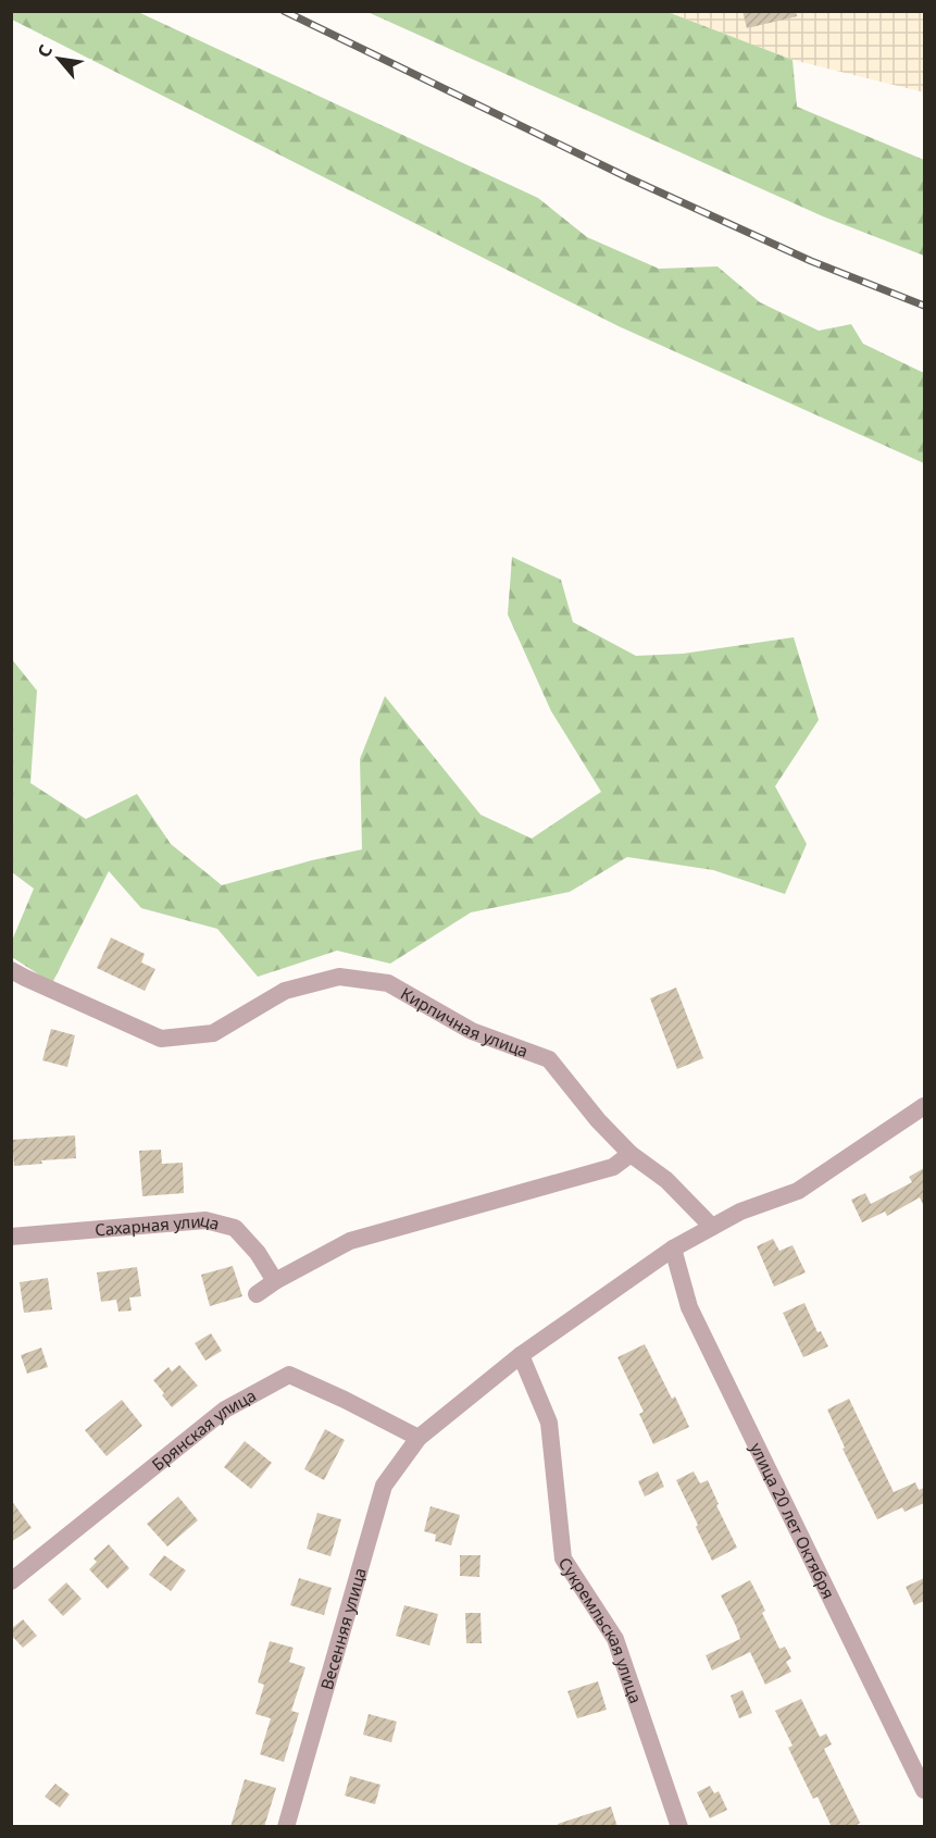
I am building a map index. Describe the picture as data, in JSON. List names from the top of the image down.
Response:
{
  "streets": {
    "street": [
      "Кирпичная улица",
      "Сахарная улица",
      "Брянская улица",
      "улица 20 лет Октября",
      "Весенняя улица",
      "Сукремльская улица"
    ]
  },
  "crossings": [
    ["Кирпичная улица", "Весенняя улица"],
    ["Брянская улица", "Весенняя улица"],
    ["улица 20 лет Октября", "Весенняя улица"],
    ["Весенняя улица", "Сукремльская улица"]
  ],
  "north": "top left"
}
